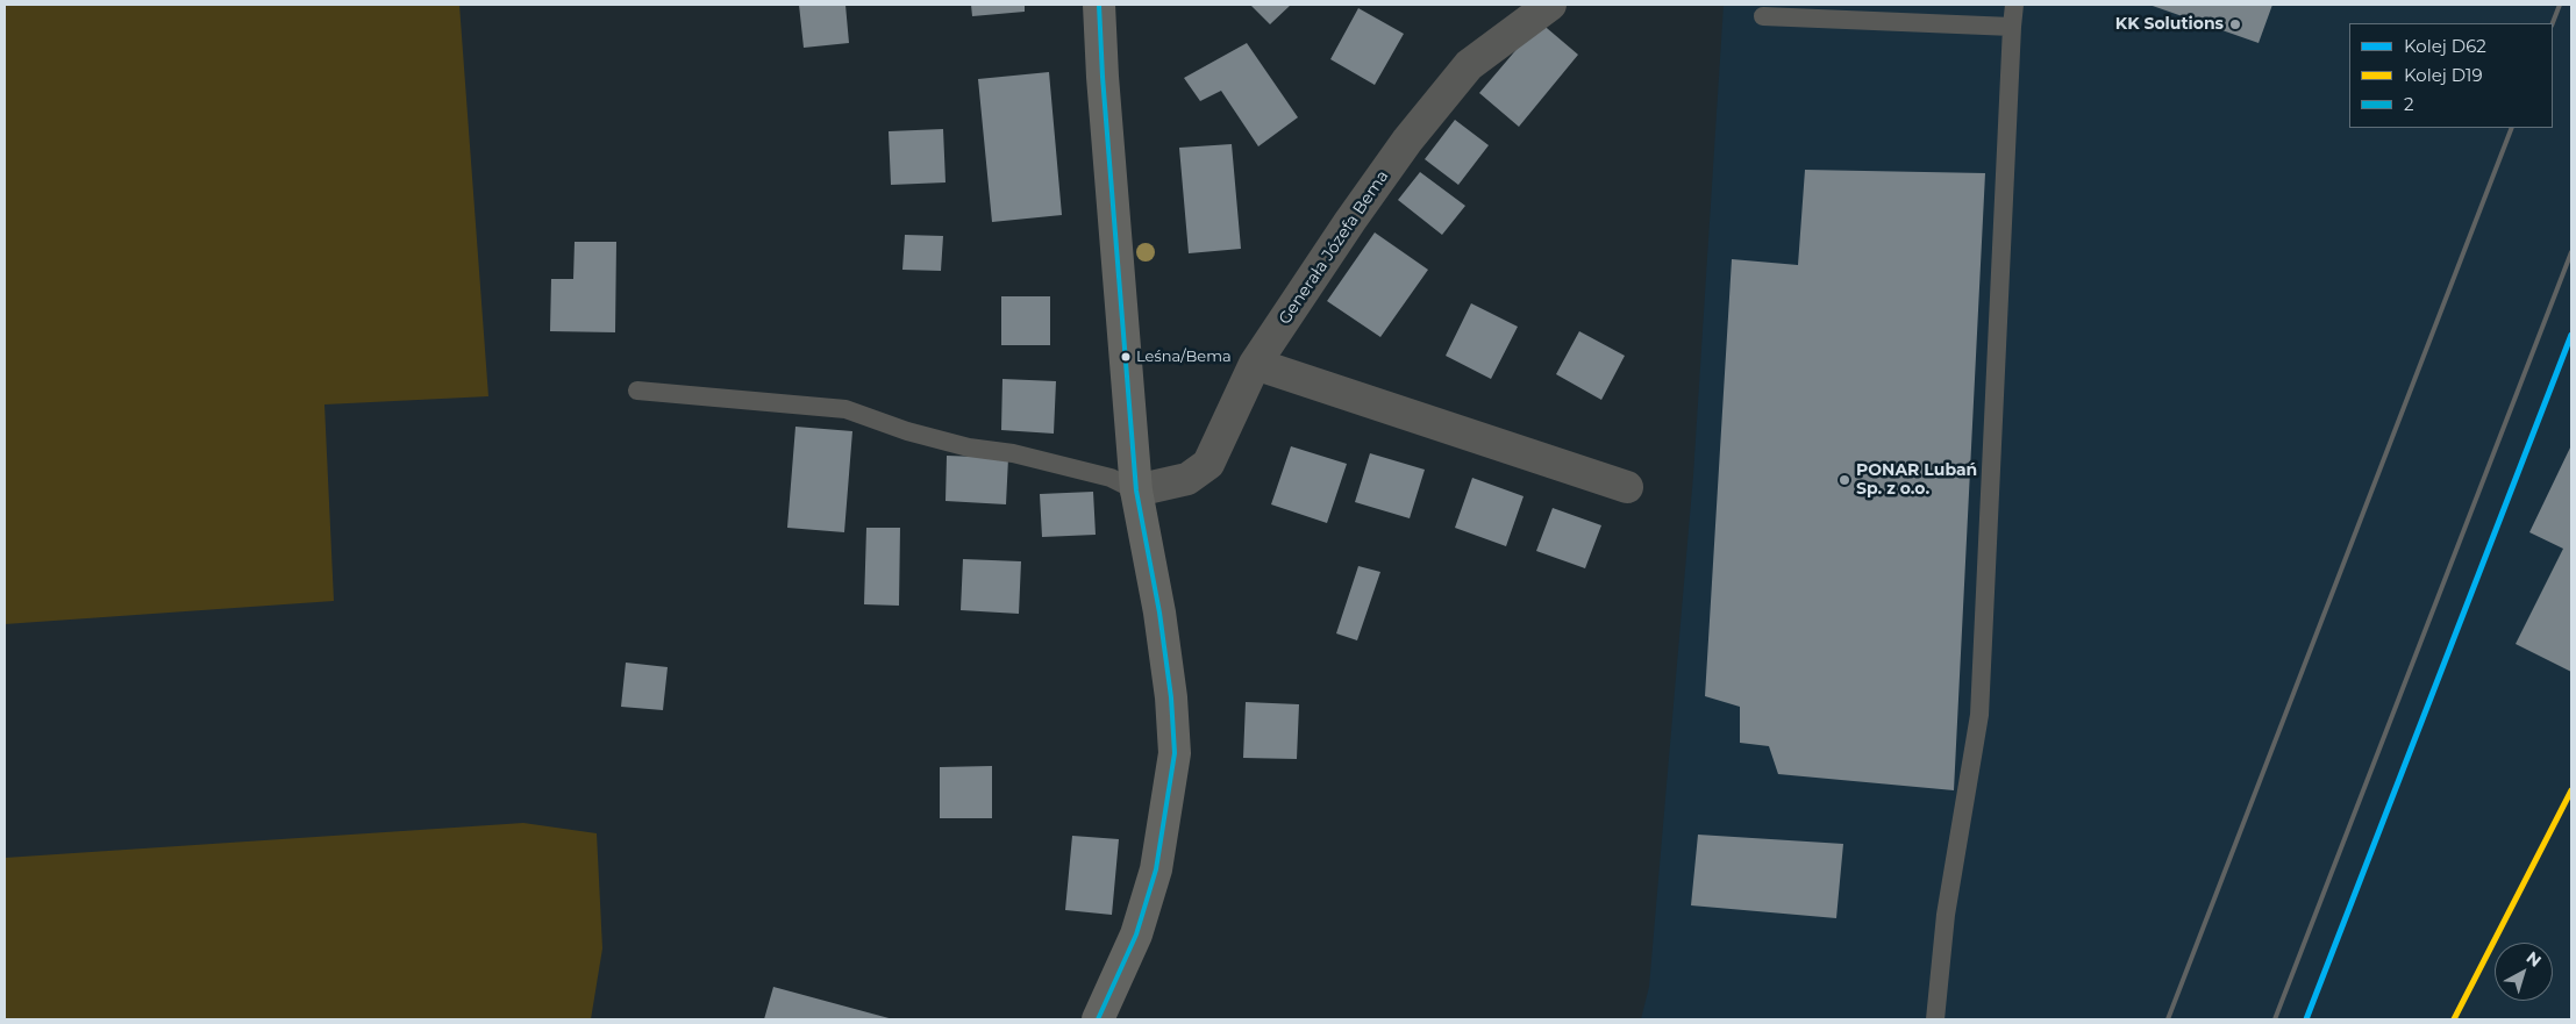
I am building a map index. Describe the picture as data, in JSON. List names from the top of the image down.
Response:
{
  "streets": {
    "street": ["Generała Józefa Bema"]
  },
  "places": ["KK Solutions", "Leśna/Bema", "PONAR Lubań Sp. z o.o."],
  "lines": ["transit line 2", "rail line D62", "rail line D19"],
  "legend": ["Kolej D62", "Kolej D19", "2"],
  "north": "top right"
}
